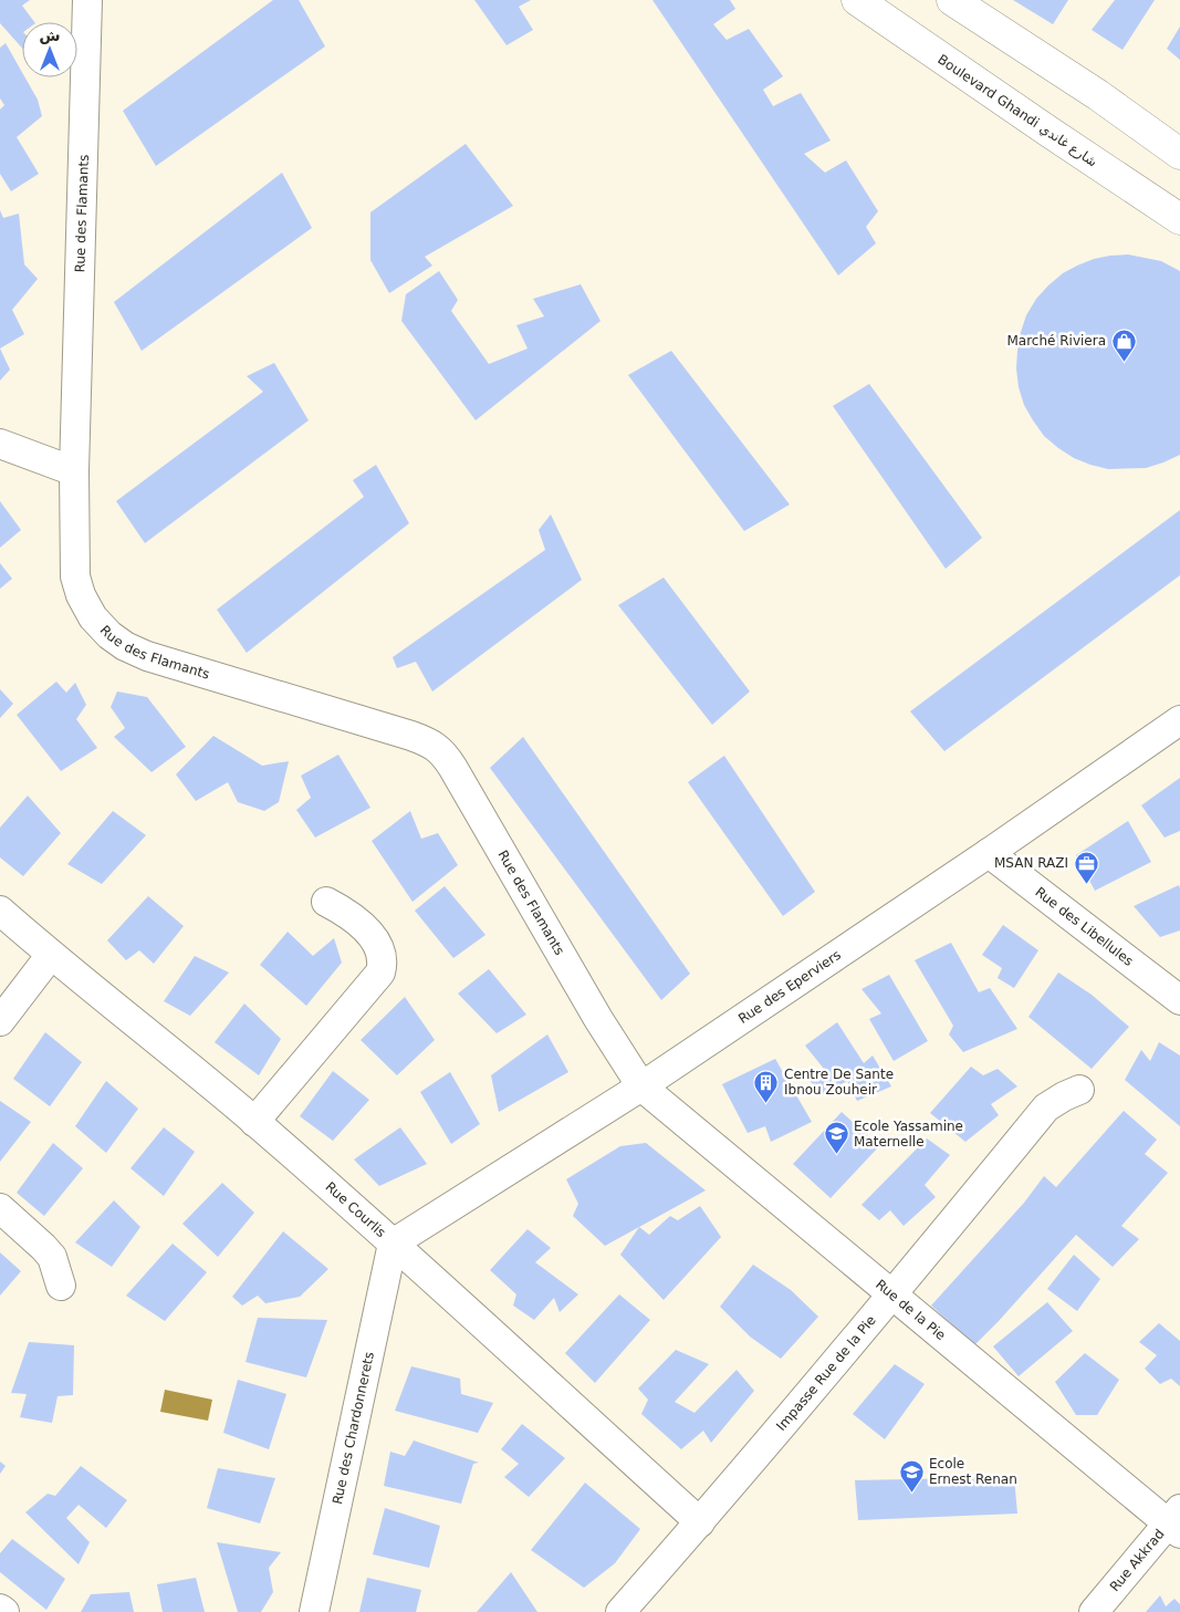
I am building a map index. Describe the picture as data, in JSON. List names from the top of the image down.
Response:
{
  "streets": {
    "main road": ["Boulevard Ghandi شارع غاندي"],
    "street": [
      "Rue des Flamants",
      "Rue des Libellules",
      "Rue des Eperviers",
      "Rue Courlis",
      "Rue de la Pie",
      "Impasse Rue de la Pie",
      "Rue des Chardonnerets",
      "Rue Akkrad"
    ]
  },
  "crossings": [
    ["Rue des Flamants", "Rue des Eperviers"],
    ["Rue des Flamants", "Rue de la Pie"],
    ["Rue des Libellules", "Rue des Eperviers"],
    ["Rue des Eperviers", "Rue Courlis"],
    ["Rue des Eperviers", "Rue de la Pie"],
    ["Rue des Eperviers", "Rue des Chardonnerets"],
    ["Rue Courlis", "Impasse Rue de la Pie"],
    ["Rue Courlis", "Rue des Chardonnerets"],
    ["Rue de la Pie", "Impasse Rue de la Pie"],
    ["Rue de la Pie", "Rue Akkrad"]
  ],
  "places": {
    "shop": ["Marché Riviera"],
    "office": ["MSAN RAZI"],
    "building": ["Centre De Sante Ibnou Zouheir"],
    "school or university": ["Ecole Yassamine Maternelle", "Ecole Ernest Renan"]
  },
  "north": "top"
}
